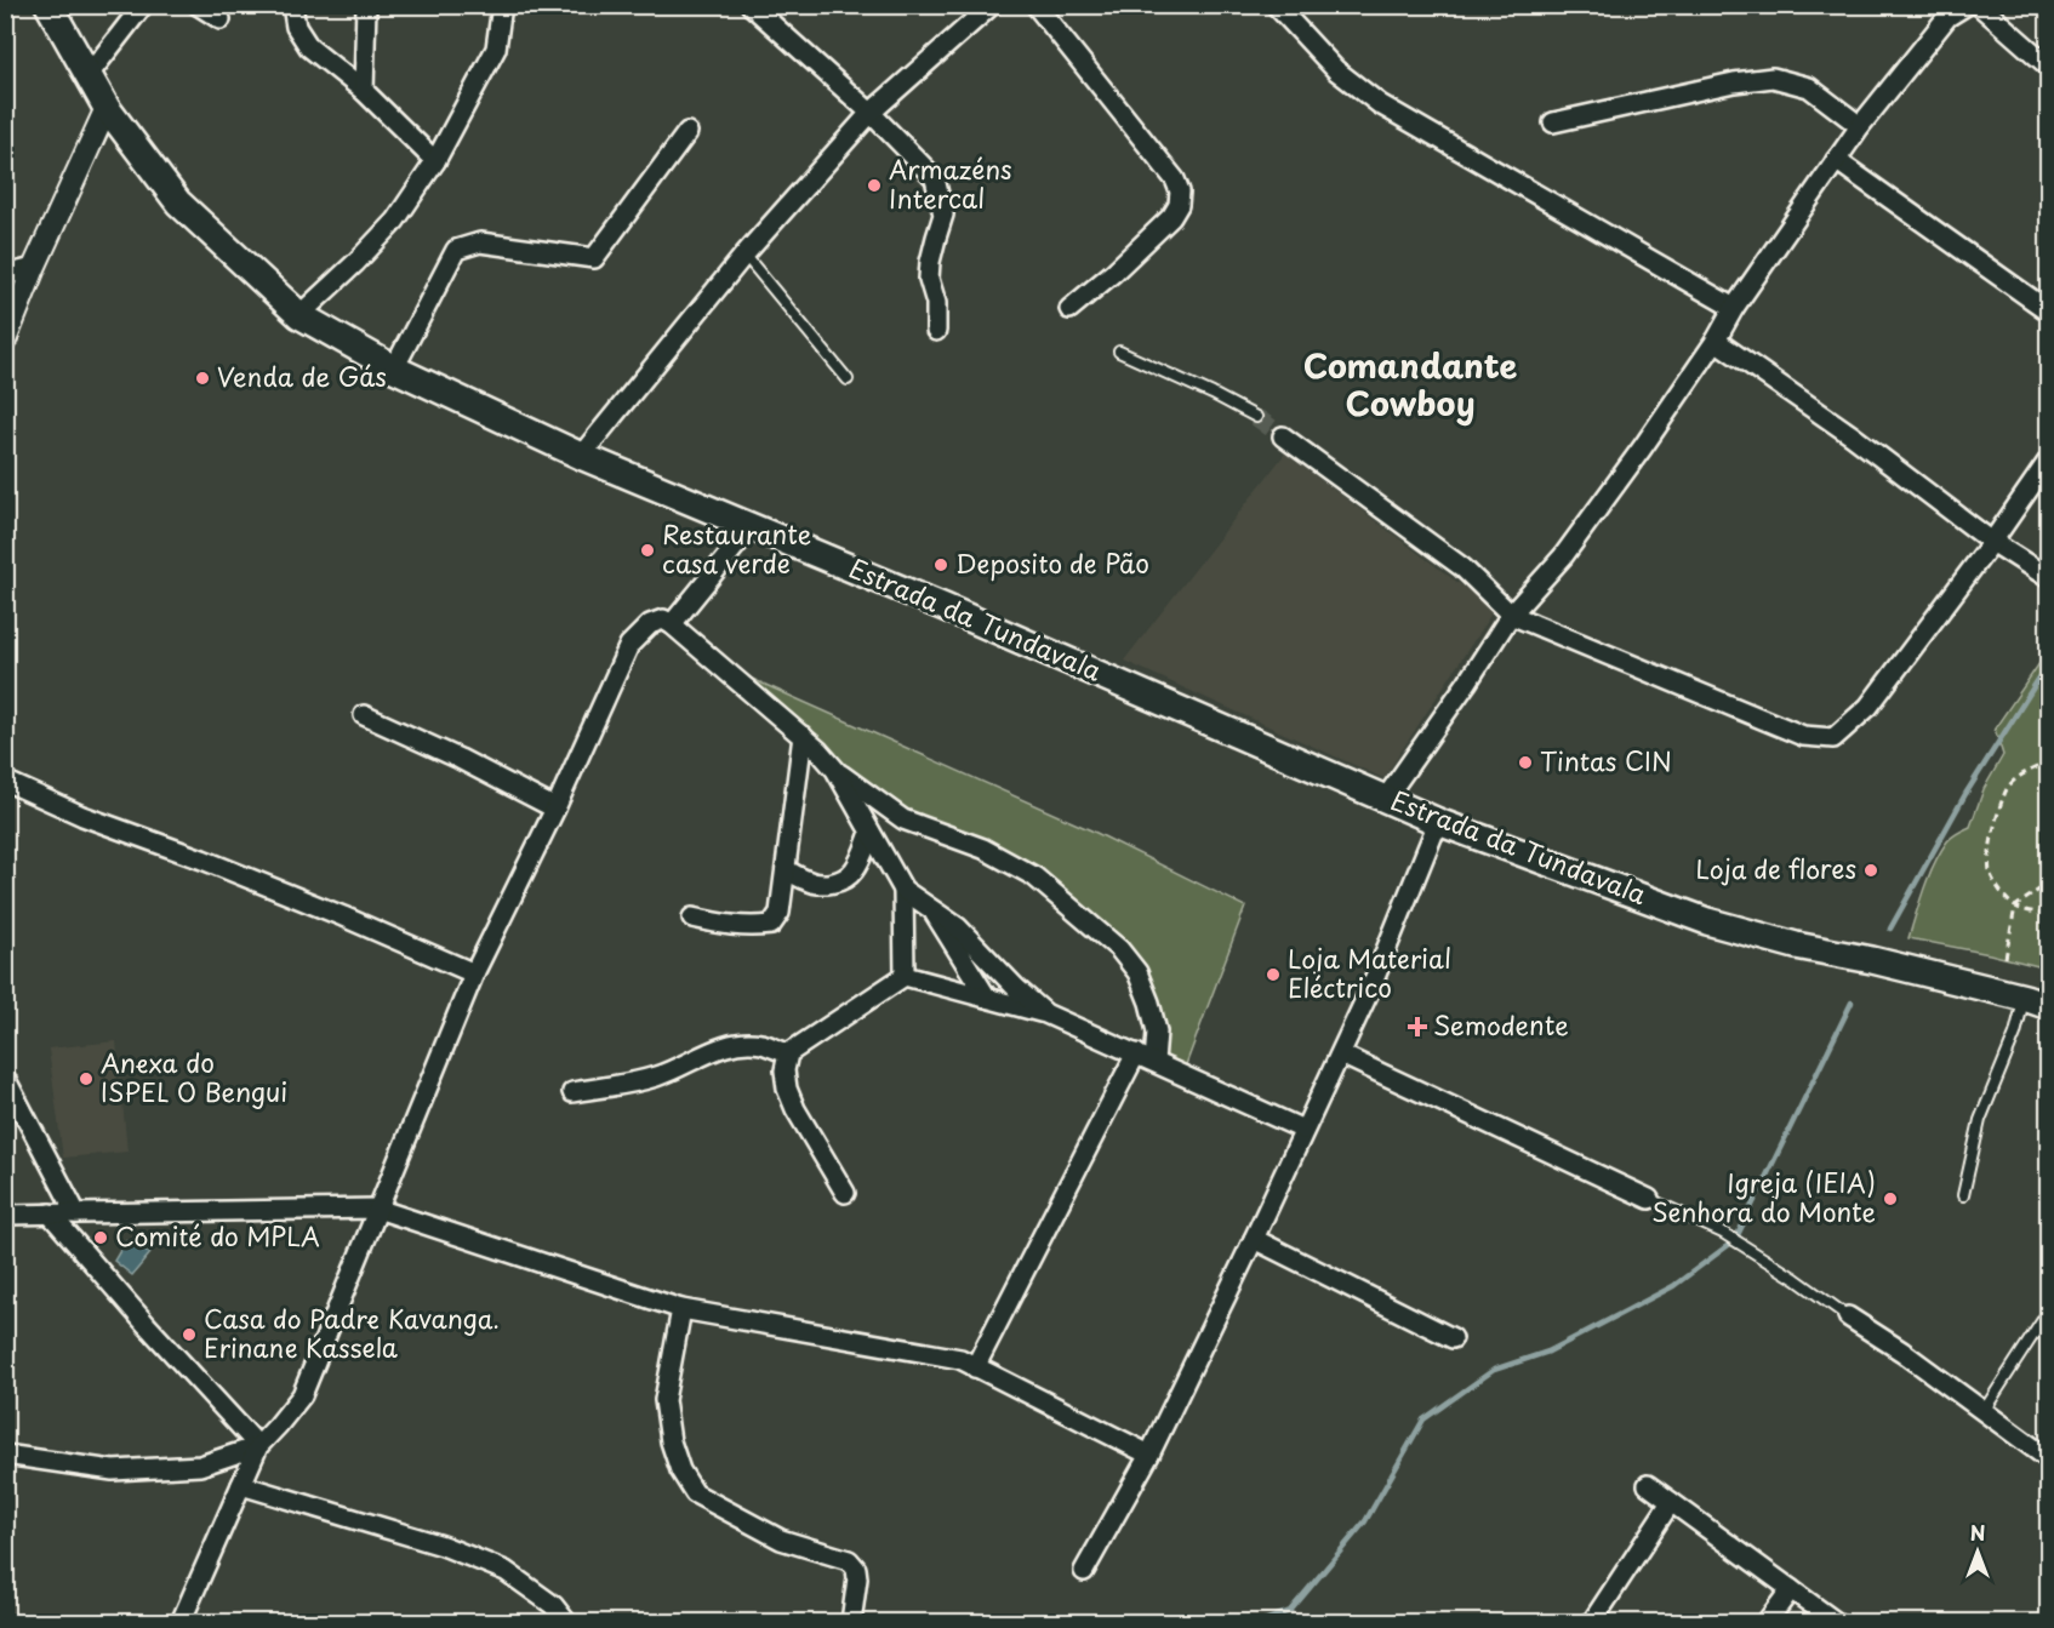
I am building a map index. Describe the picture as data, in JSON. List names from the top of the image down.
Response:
{
  "streets": {
    "main road": ["Estrada da Tundavala"]
  },
  "districts": ["Comandante Cowboy"],
  "places": {
    "other": [
      "Armazéns Intercal",
      "Venda de Gás",
      "Restaurante casa verde",
      "Deposito de Pão",
      "Tintas CIN",
      "Loja de flores",
      "Loja Material Eléctrico",
      "Anexa do ISPEL O Bengui",
      "Igreja (IEIA) Senhora do Monte",
      "Comité do MPLA",
      "Casa do Padre Kavanga. Erinane Kassela"
    ],
    "health": ["Semodente"]
  },
  "north": "top"
}
